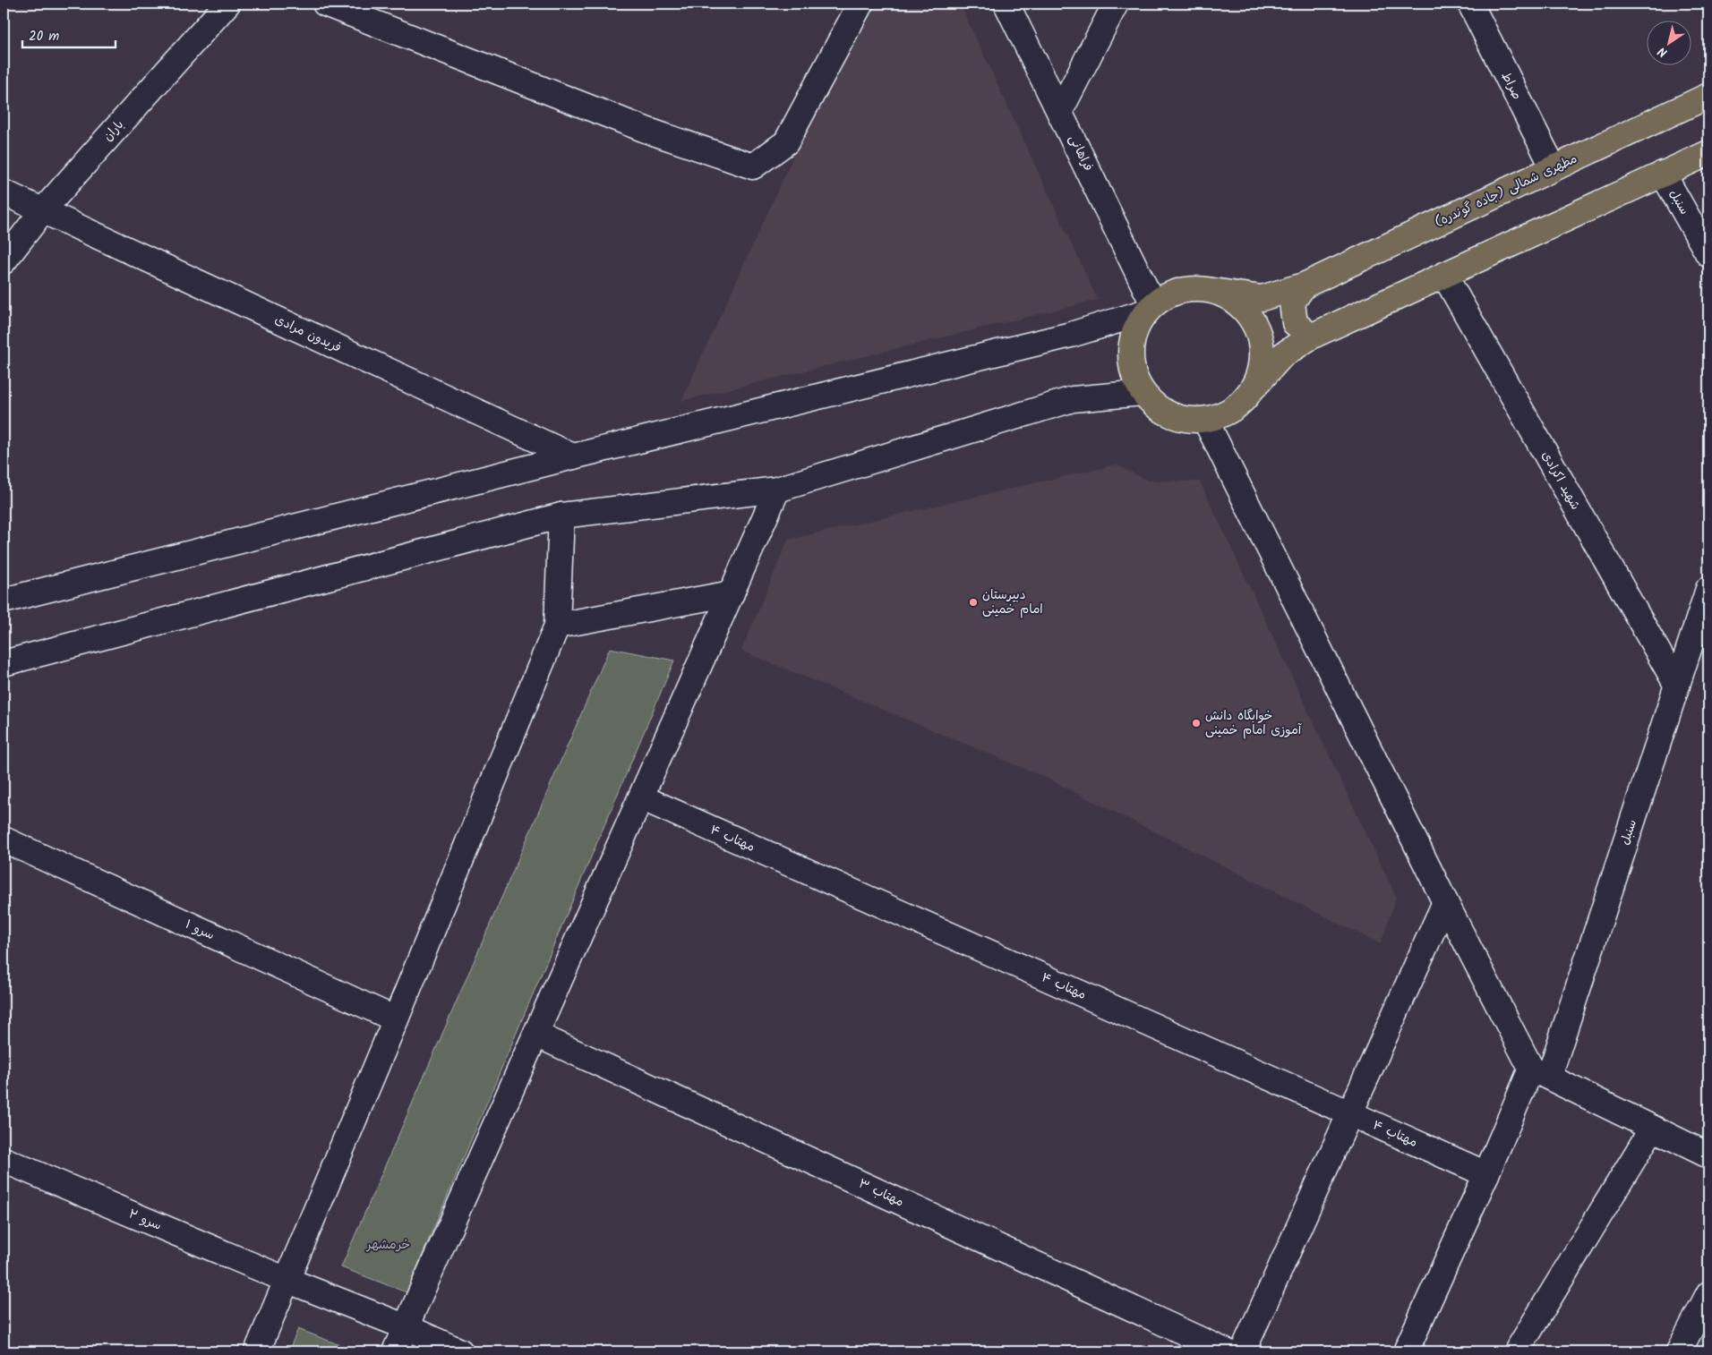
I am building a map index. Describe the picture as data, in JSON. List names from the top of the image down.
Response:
{
  "streets": {
    "main road": ["مطهری شمالی (جاده گوندره)"],
    "street": [
      "صراط",
      "باران",
      "فراهانی",
      "سنبل",
      "فریدون مرادی",
      "شهید اکرادی",
      "مهتاب ۴",
      "سرو ۱",
      "مهتاب ۳",
      "سرو ۲"
    ]
  },
  "crossings": [
    ["صراط", "مطهری شمالی (جاده گوندره)"],
    ["باران", "فریدون مرادی"],
    ["فراهانی", "مطهری شمالی (جاده گوندره)"],
    ["سنبل", "شهید اکرادی"],
    ["سنبل", "مهتاب ۴"]
  ],
  "parks": ["خرمشهر"],
  "places": ["دبیرستان امام خمینی", "خوابگاه دانش آموزی امام خمینی"],
  "scale_bar": "20 m",
  "north": "bottom left"
}
